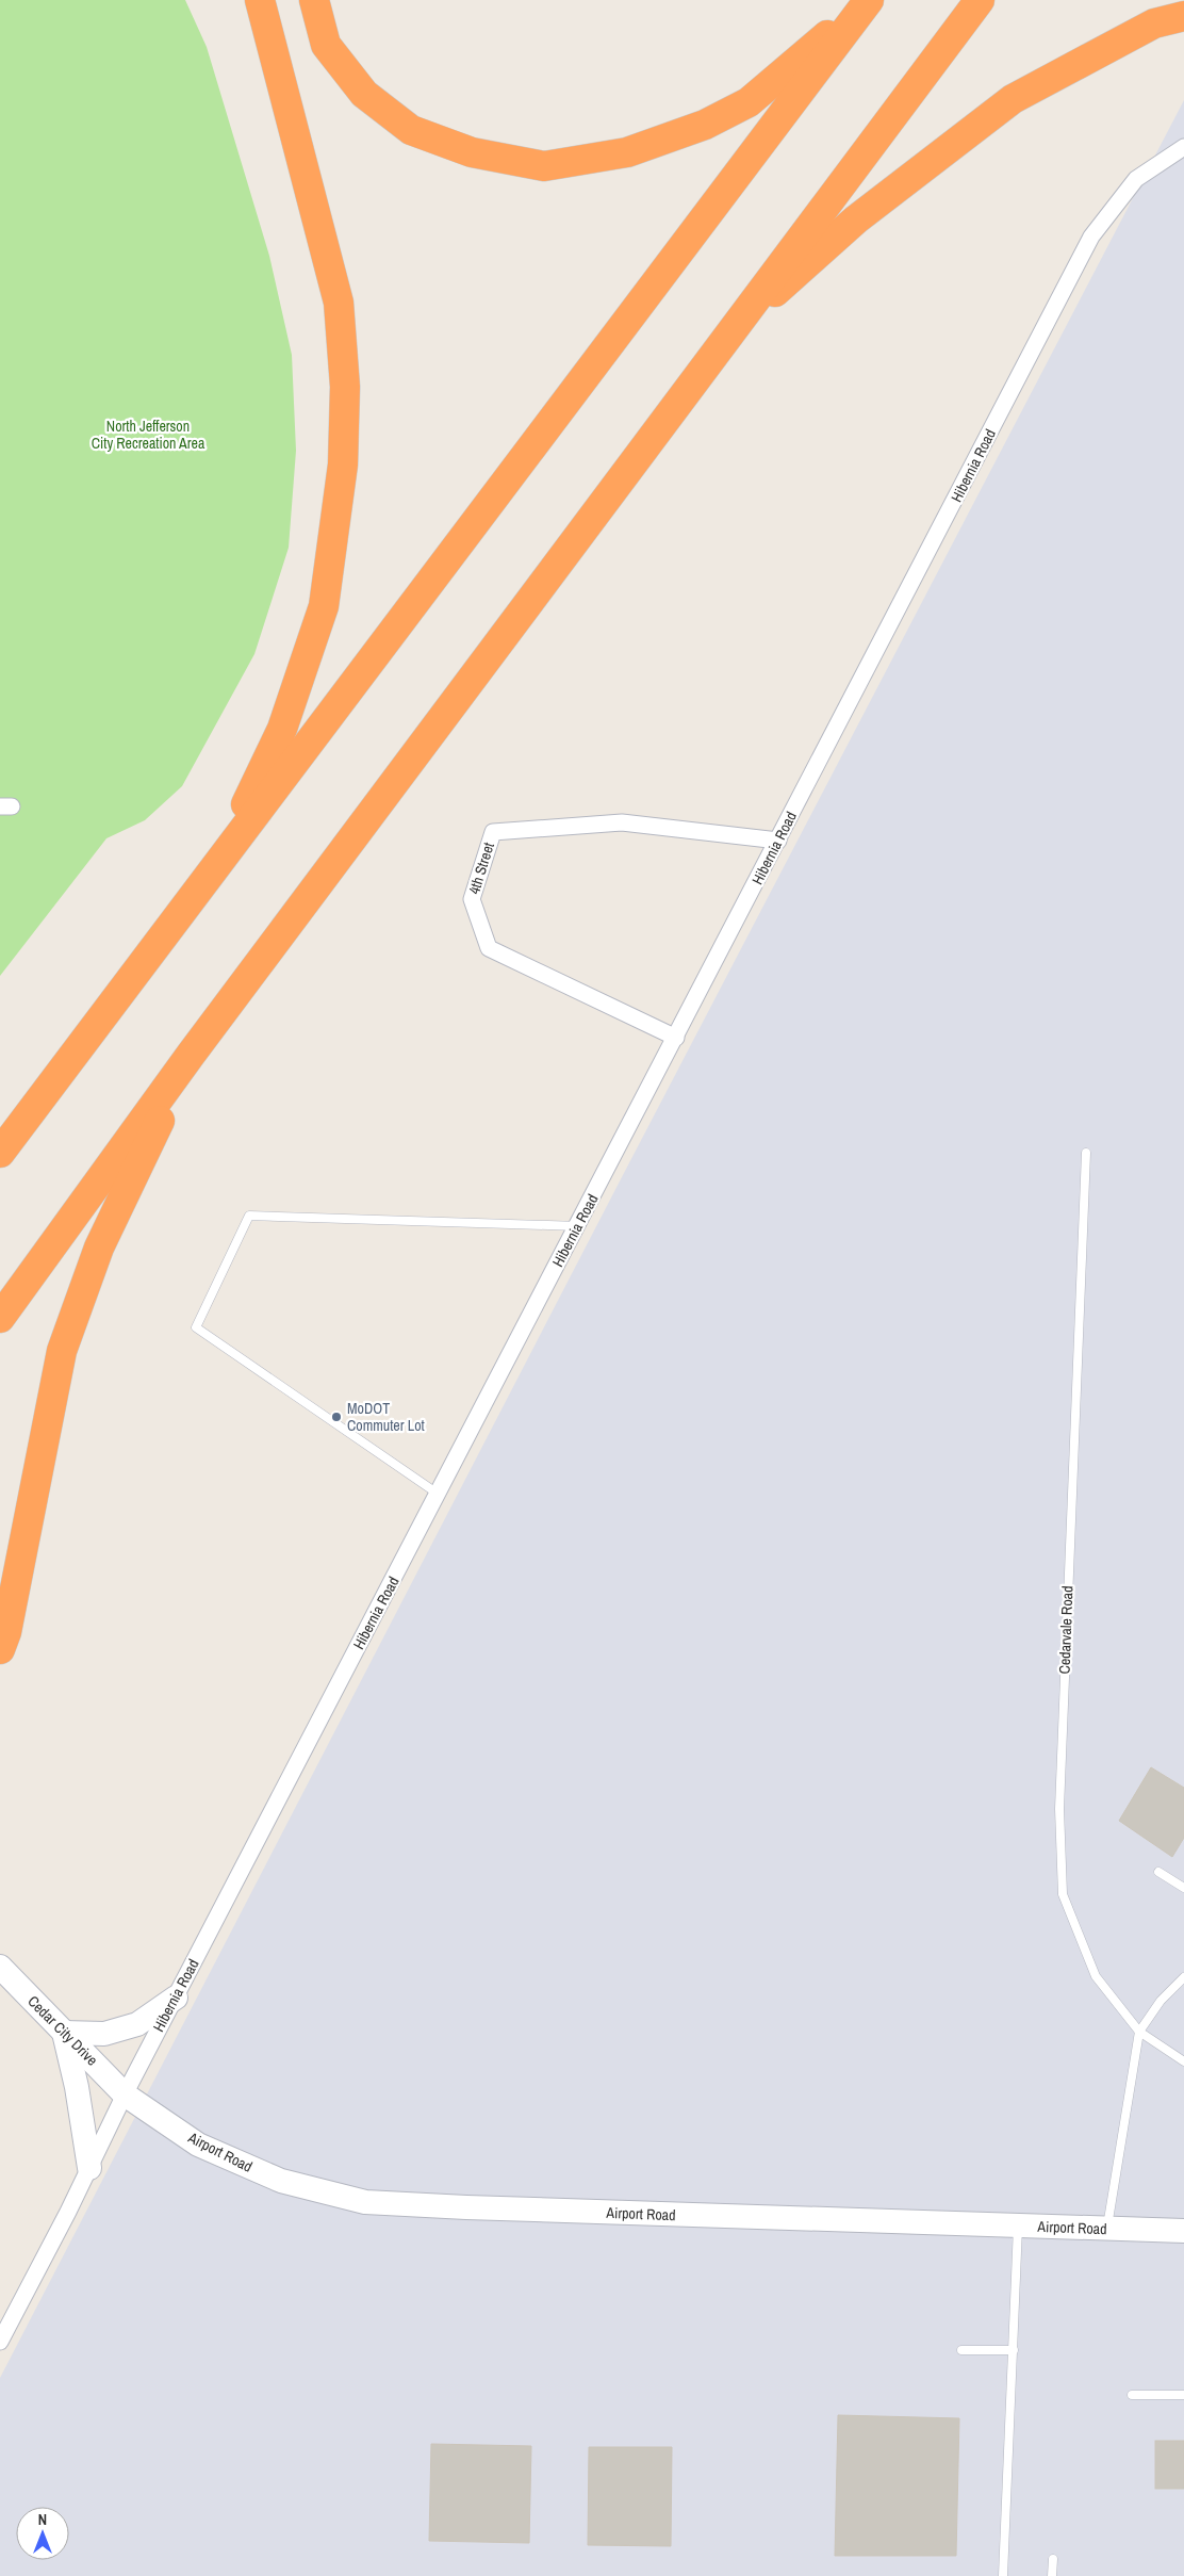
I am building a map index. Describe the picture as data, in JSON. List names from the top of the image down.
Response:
{
  "streets": {
    "street": [
      "Hibernia Road",
      "4th Street",
      "Cedar City Drive",
      "Airport Road"
    ],
    "lane": ["Cedarvale Road"]
  },
  "crossings": [
    ["Hibernia Road", "4th Street"],
    ["Hibernia Road", "Cedar City Drive"],
    ["Hibernia Road", "Airport Road"],
    ["Cedar City Drive", "Airport Road"]
  ],
  "parks": ["North Jefferson City Recreation Area"],
  "places": ["MoDOT Commuter Lot"],
  "north": "top"
}
